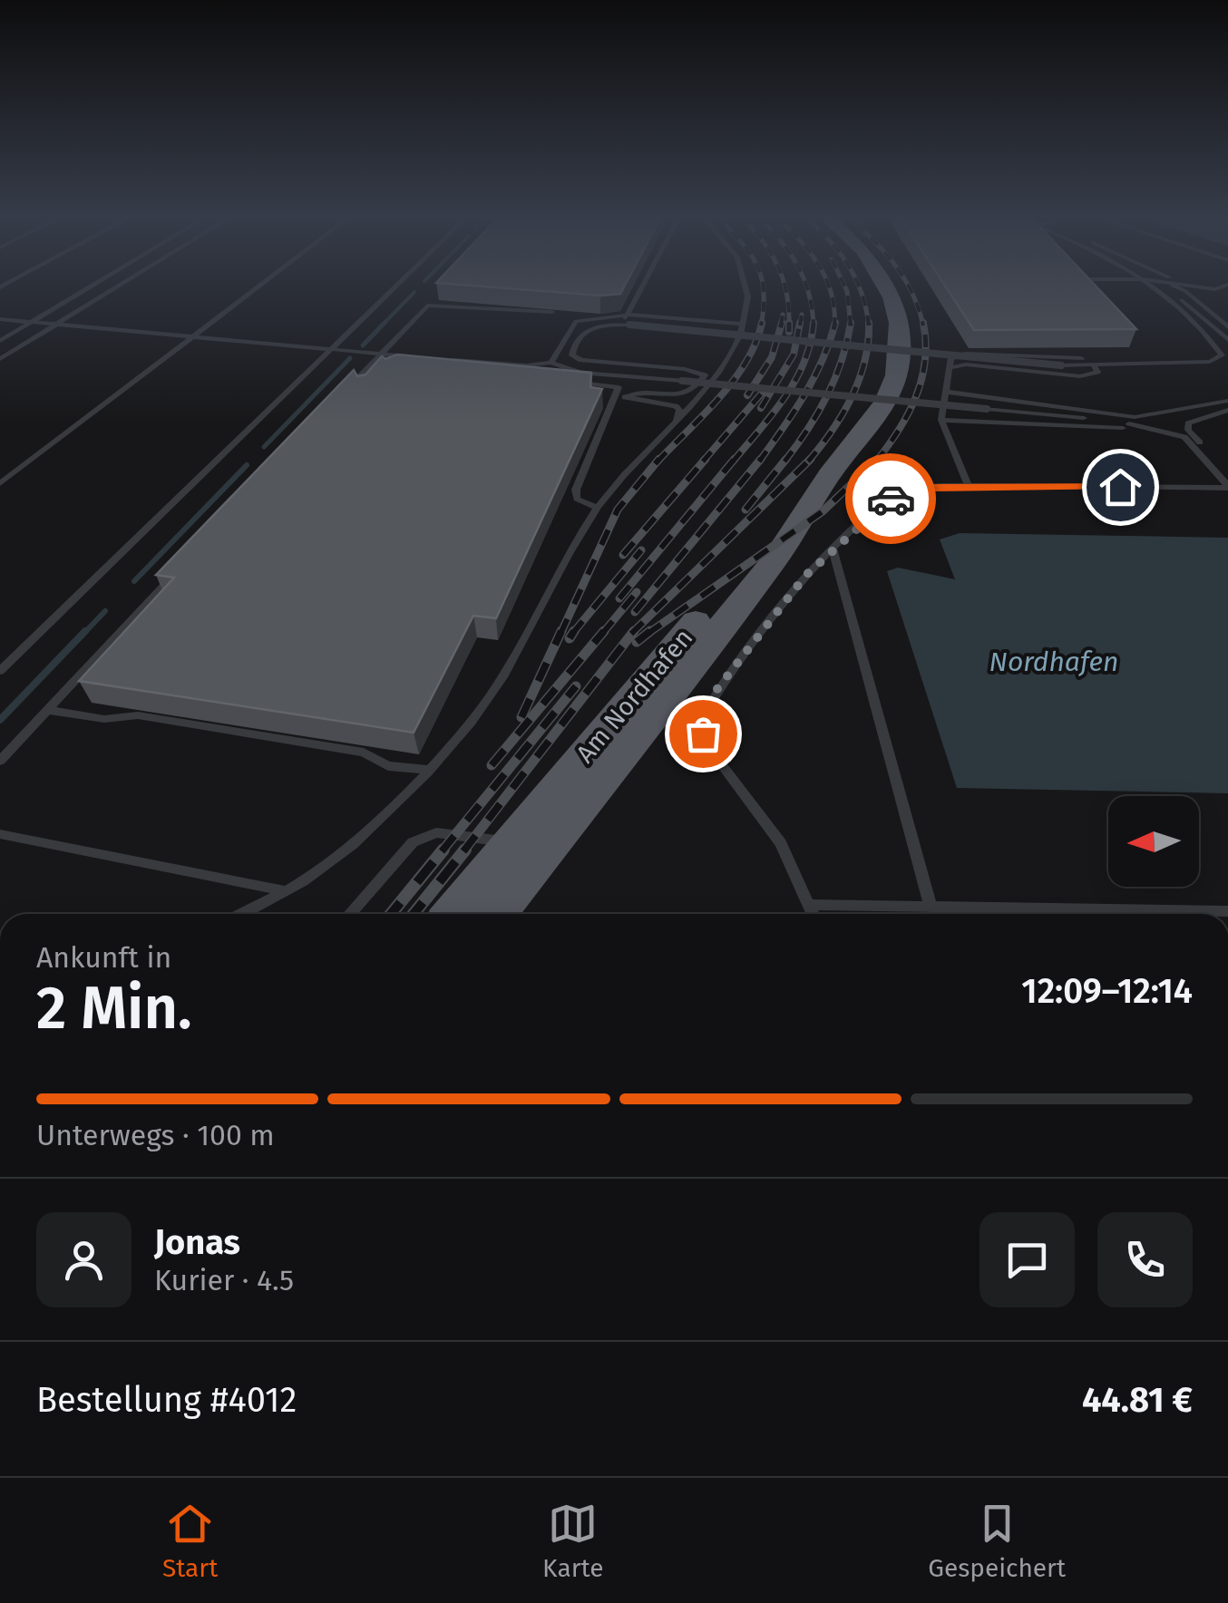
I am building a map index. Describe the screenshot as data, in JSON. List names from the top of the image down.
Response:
{
  "streets": {
    "main road": ["Am Nordhafen"]
  },
  "water": ["Nordhafen"],
  "north": "left",
  "page": {
    "heading": ["2 Min.", "Ankunft in", "12:09–12:14"],
    "panel": [
      "Jonas",
      "Kurier · 4.5",
      "Bestellung #4012",
      "44.81 €"
    ],
    "bar": "Unterwegs · 100 m",
    "tabs": ["Start", "Karte", "Gespeichert"]
  }
}
